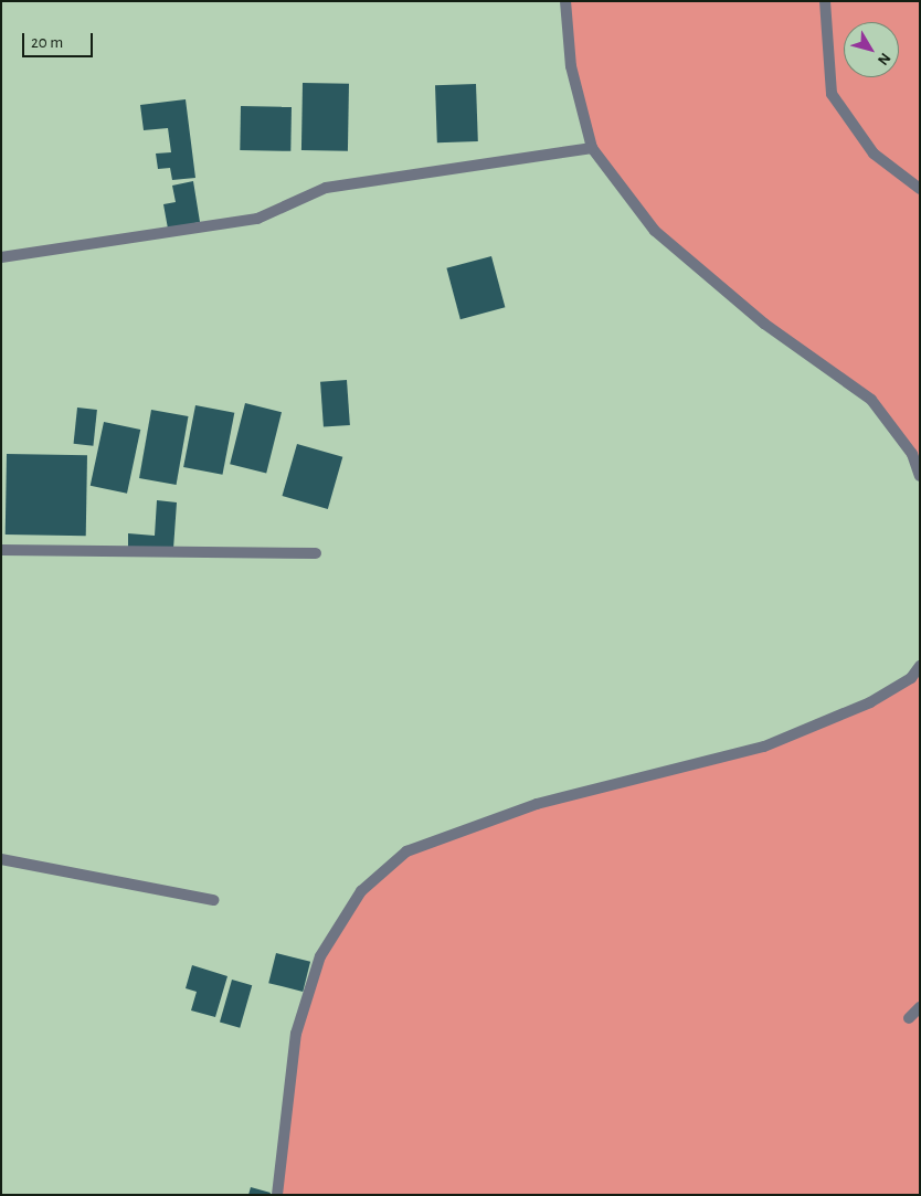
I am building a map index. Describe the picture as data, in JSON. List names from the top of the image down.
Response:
{
  "scale_bar": "20 m",
  "north": "bottom right"
}
